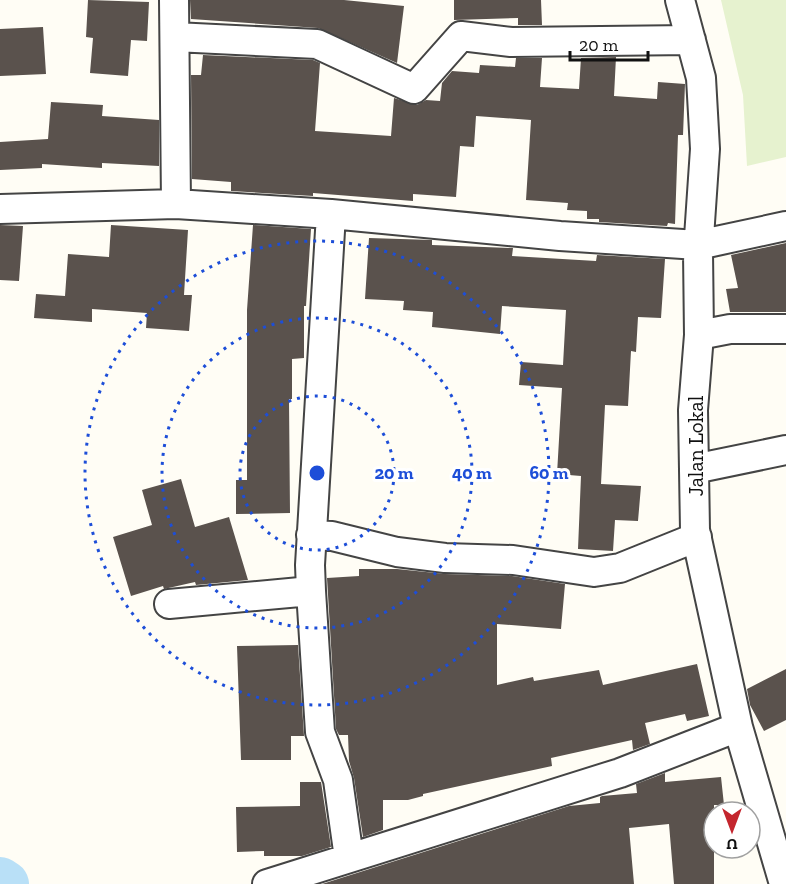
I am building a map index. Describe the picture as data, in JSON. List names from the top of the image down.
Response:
{
  "streets": {
    "street": ["Jalan Lokal"]
  },
  "scale_bar": "20 m",
  "north": "bottom",
  "rings": ["20 m", "40 m", "60 m"]
}
